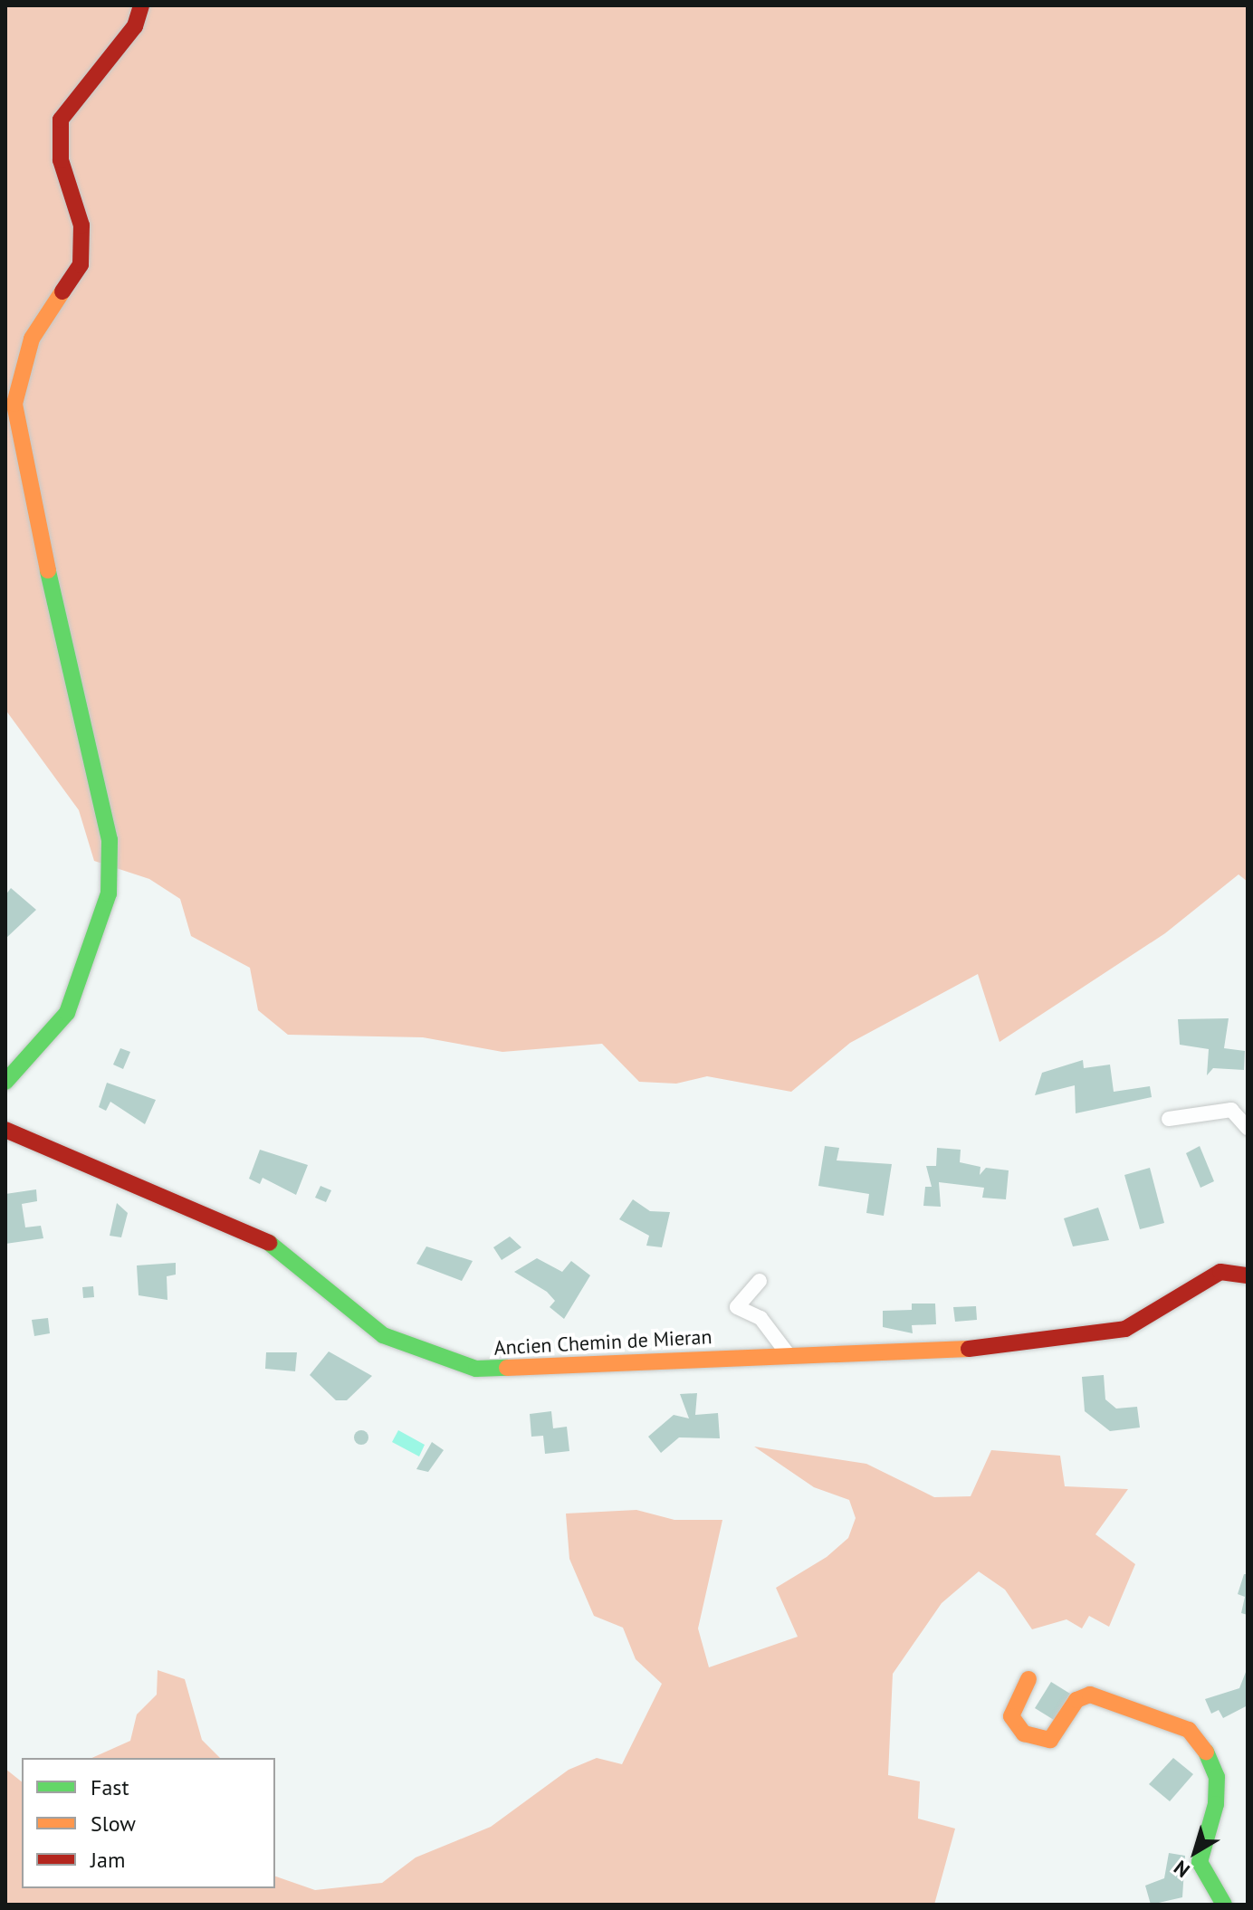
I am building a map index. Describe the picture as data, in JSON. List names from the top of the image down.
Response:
{
  "streets": {
    "street": ["Ancien Chemin de Mieran"]
  },
  "legend": ["Fast", "Slow", "Jam"],
  "north": "bottom left"
}
